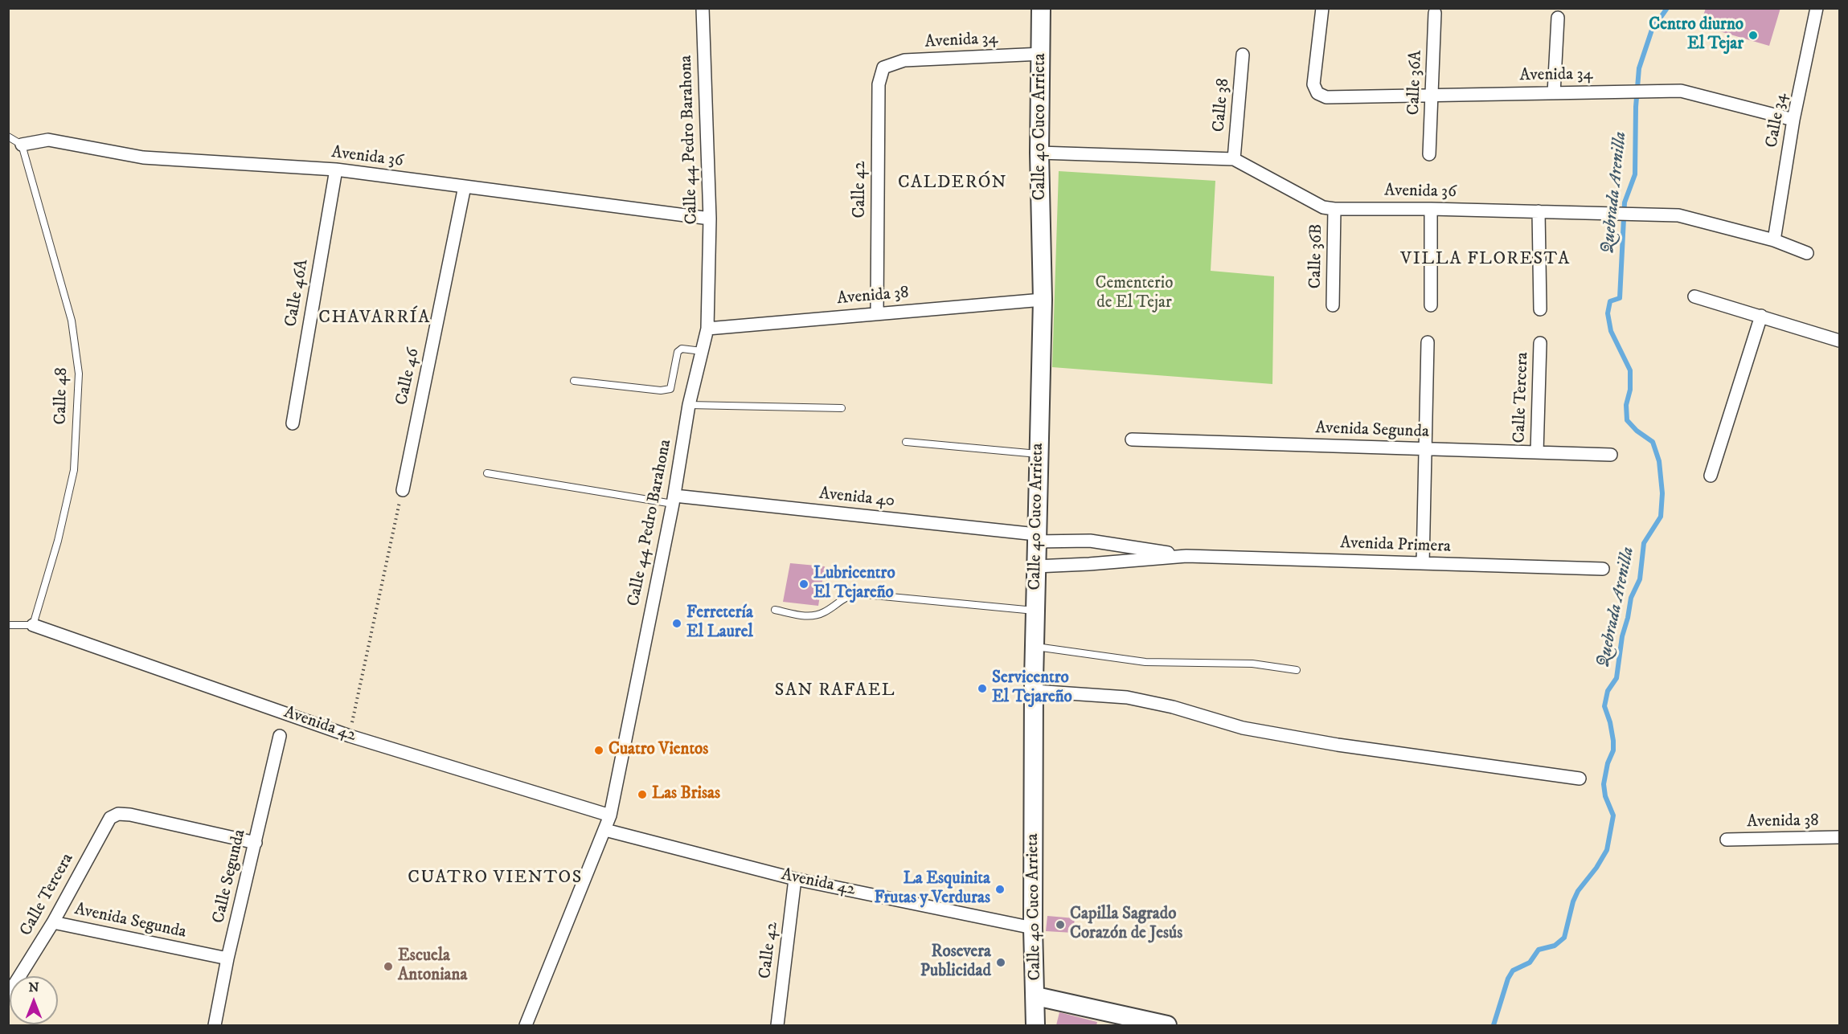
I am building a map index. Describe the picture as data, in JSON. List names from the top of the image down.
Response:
{
  "streets": {
    "main road": ["Calle 40 Cuco Arrieta"],
    "street": [
      "Avenida 34",
      "Calle 36A",
      "Calle 38",
      "Calle 34",
      "Calle 44 Pedro Barahona",
      "Avenida 36",
      "Calle 42",
      "Calle 36B",
      "Calle 46A",
      "Avenida 38",
      "Calle 46",
      "Calle Tercera",
      "Avenida Segunda",
      "Avenida 40",
      "Avenida Primera",
      "Avenida 42",
      "Calle Segunda"
    ],
    "lane": ["Calle 48"]
  },
  "crossings": [
    ["Avenida 34", "Calle 36A"],
    ["Avenida 34", "Calle 34"],
    ["Avenida 34", "Calle 40 Cuco Arrieta"],
    ["Avenida 34", "Calle 42"],
    ["Calle 38", "Avenida 36"],
    ["Calle 34", "Avenida 36"],
    ["Calle 40 Cuco Arrieta", "Avenida 36"],
    ["Calle 40 Cuco Arrieta", "Avenida 38"],
    ["Calle 40 Cuco Arrieta", "Avenida 40"],
    ["Calle 40 Cuco Arrieta", "Avenida Primera"],
    ["Calle 40 Cuco Arrieta", "Avenida 42"],
    ["Calle 44 Pedro Barahona", "Avenida 36"],
    ["Calle 44 Pedro Barahona", "Avenida 38"],
    ["Calle 44 Pedro Barahona", "Avenida 40"],
    ["Calle 44 Pedro Barahona", "Avenida 42"],
    ["Avenida 36", "Calle 36B"],
    ["Avenida 36", "Calle 46A"],
    ["Avenida 36", "Calle 46"],
    ["Avenida 36", "Calle 48"],
    ["Calle 42", "Avenida 38"],
    ["Calle 42", "Avenida 42"],
    ["Calle 48", "Avenida 42"],
    ["Calle Tercera", "Avenida Segunda"],
    ["Calle Tercera", "Calle Segunda"],
    ["Avenida Segunda", "Calle Segunda"],
    ["Avenida 40", "Avenida Primera"]
  ],
  "districts": [
    "CALDERÓN",
    "VILLA FLORESTA",
    "CHAVARRÍA",
    "SAN RAFAEL",
    "CUATRO VIENTOS"
  ],
  "water": ["Quebrada Arenilla"],
  "parks": ["Cementerio de El Tejar"],
  "places": [
    "Centro diurno El Tejar",
    "Lubricentro El Tejareño",
    "Ferretería El Laurel",
    "Servicentro El Tejareño",
    "Cuatro Vientos",
    "Las Brisas",
    "La Esquinita Frutas y Verduras",
    "Capilla Sagrado Corazón de Jesús",
    "Rosevera Publicidad",
    "Escuela Antoniana"
  ],
  "north": "top"
}
